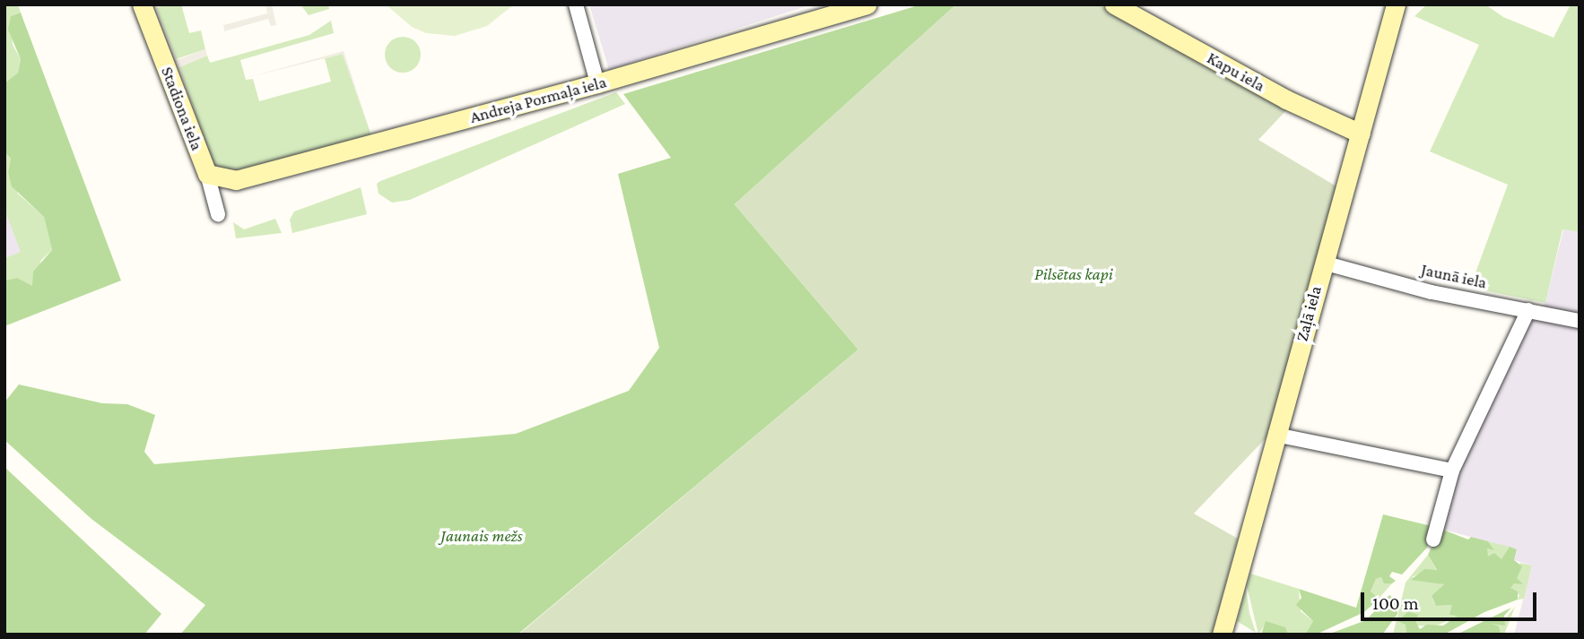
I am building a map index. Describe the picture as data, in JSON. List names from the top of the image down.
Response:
{
  "streets": {
    "street": [
      "Kapu iela",
      "Andreja Pormaļa iela",
      "Stadiona iela",
      "Jaunā iela",
      "Zaļā iela"
    ]
  },
  "crossings": [
    ["Kapu iela", "Zaļā iela"],
    ["Andreja Pormaļa iela", "Stadiona iela"],
    ["Jaunā iela", "Zaļā iela"]
  ],
  "parks": ["Pilsētas kapi", "Jaunais mežs"],
  "scale_bar": "100 m"
}
